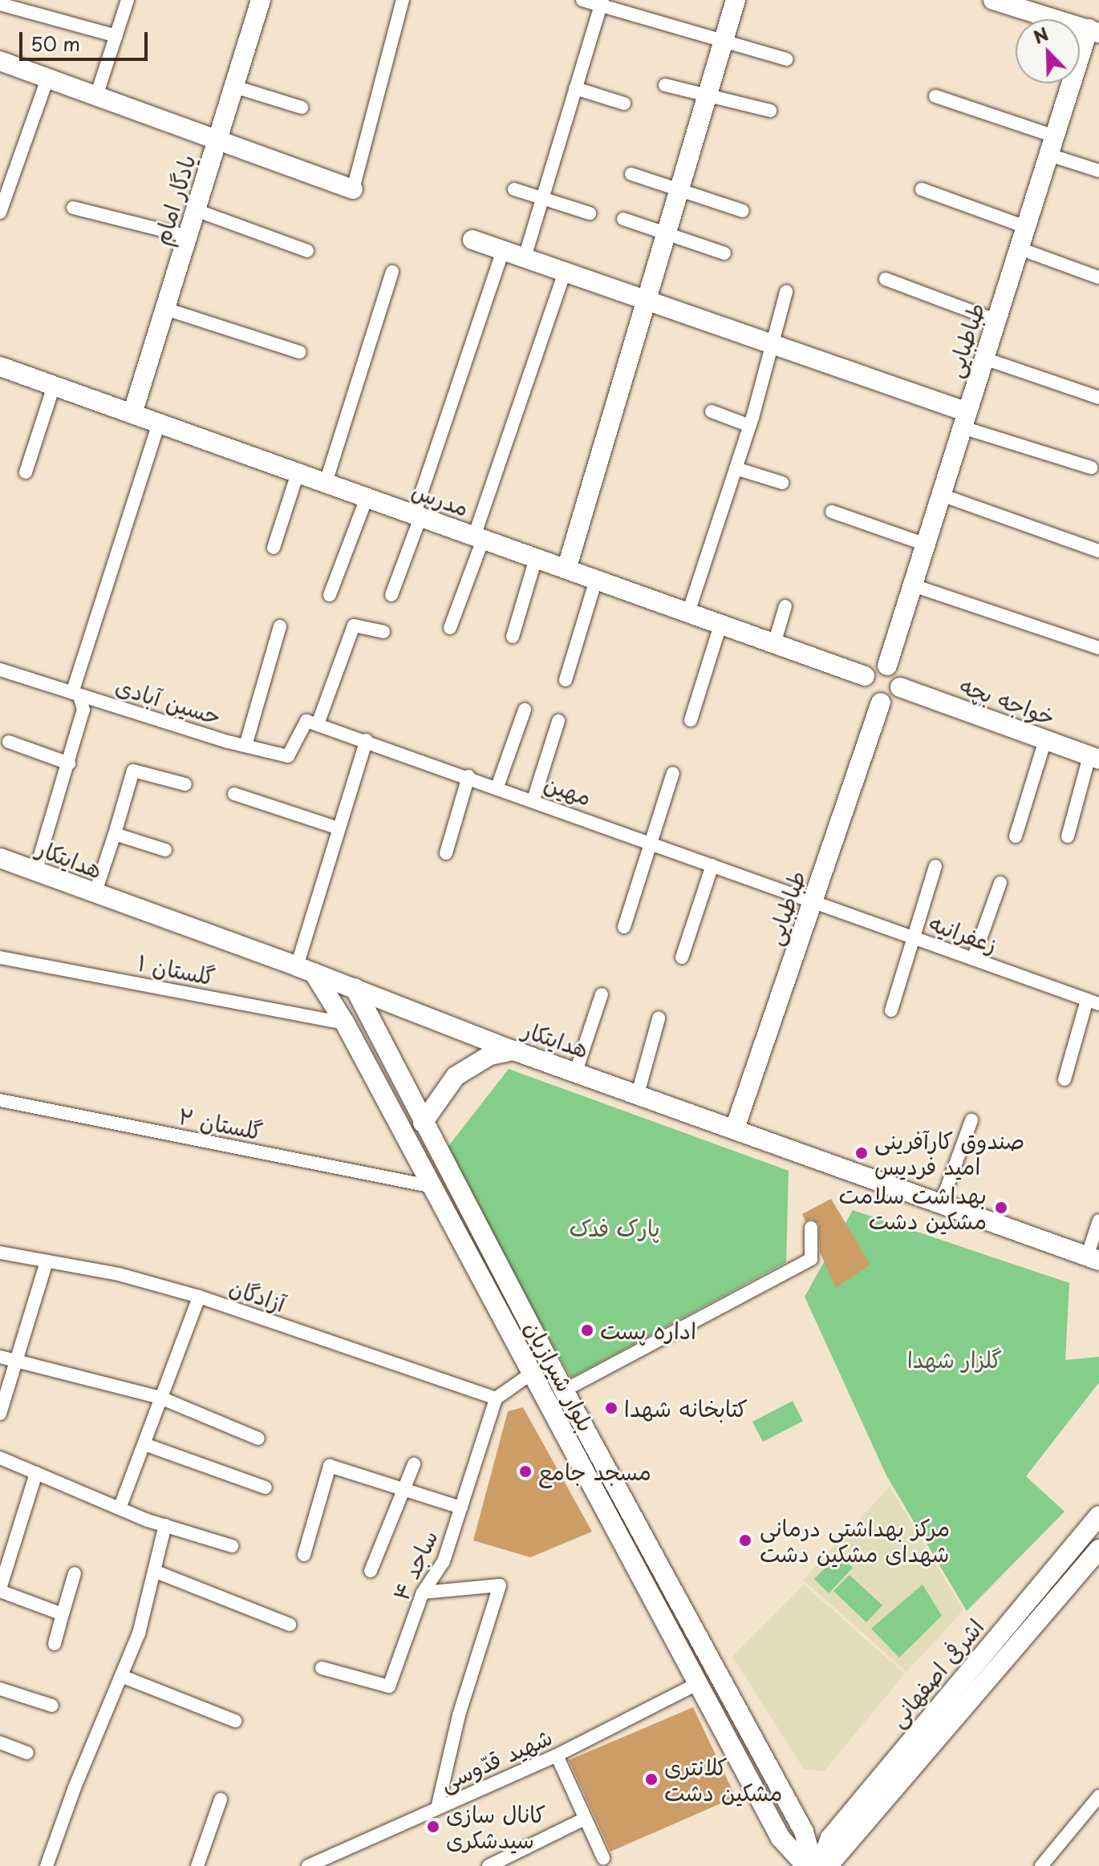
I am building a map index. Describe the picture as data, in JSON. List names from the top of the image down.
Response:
{
  "streets": {
    "street": [
      "یادگار امام",
      "طباطبایی",
      "مدرس",
      "حسین آبادی",
      "خواجه بچه",
      "مهین",
      "هدایتکار",
      "زعفرانیه",
      "گلستان ۱",
      "گلستان ۲",
      "آزادگان",
      "بلوار شیرازیان",
      "ساجد ۴",
      "اشرفی اصفهانی",
      "شهید قدّوسی"
    ]
  },
  "crossings": [
    ["یادگار امام", "مدرس"],
    ["طباطبایی", "مدرس"],
    ["طباطبایی", "خواجه بچه"],
    ["طباطبایی", "مهین"],
    ["طباطبایی", "هدایتکار"],
    ["طباطبایی", "زعفرانیه"],
    ["مدرس", "خواجه بچه"],
    ["حسین آبادی", "مهین"],
    ["مهین", "زعفرانیه"],
    ["هدایتکار", "بلوار شیرازیان"],
    ["گلستان ۱", "بلوار شیرازیان"],
    ["گلستان ۲", "بلوار شیرازیان"],
    ["آزادگان", "ساجد ۴"],
    ["بلوار شیرازیان", "شهید قدّوسی"]
  ],
  "parks": ["پارک فدک", "گلزار شهدا"],
  "places": [
    "صندوق کارآفرینی امید فردیس",
    "بهداشت سلامت مشکین دشت",
    "اداره پست",
    "کتابخانه شهدا",
    "مسجد جامع",
    "مرکز بهداشتی درمانی شهدای مشکین دشت",
    "کلانتری مشکین دشت",
    "کانال سازی سیدشکری"
  ],
  "scale_bar": "50 m",
  "north": "top left"
}
